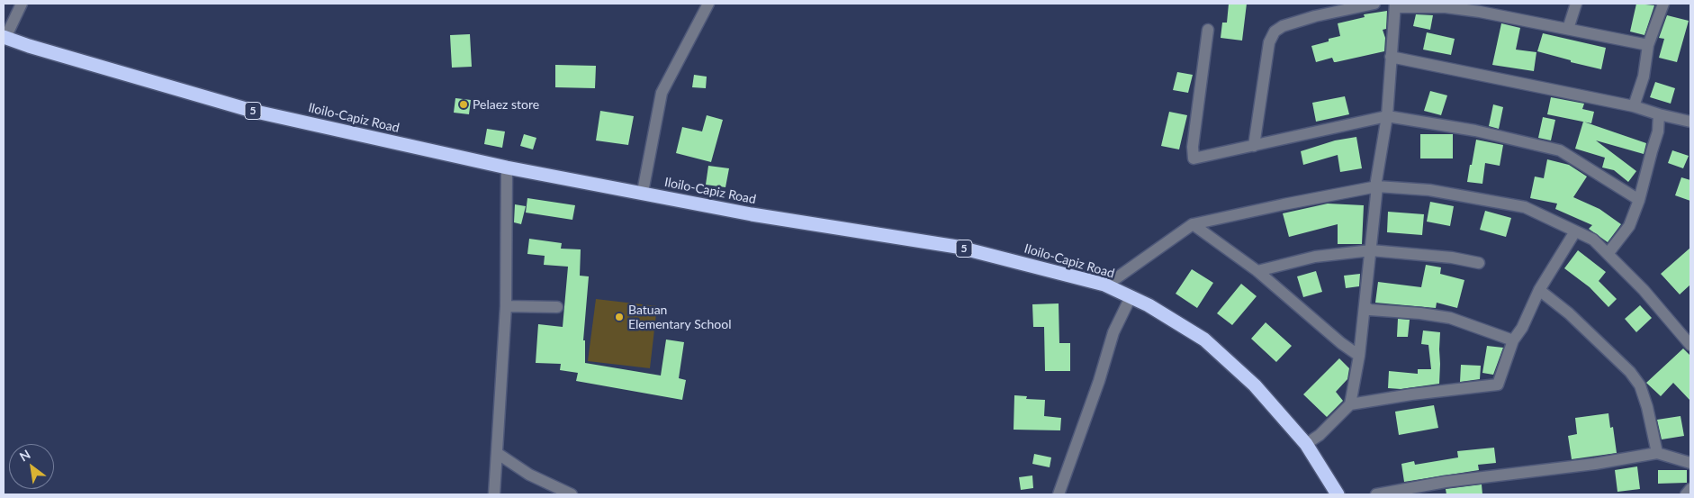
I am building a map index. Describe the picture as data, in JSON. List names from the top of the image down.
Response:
{
  "streets": {
    "highway": ["5", "Iloilo-Capiz Road"]
  },
  "places": ["Pelaez store", "Batuan Elementary School"],
  "north": "top left"
}
